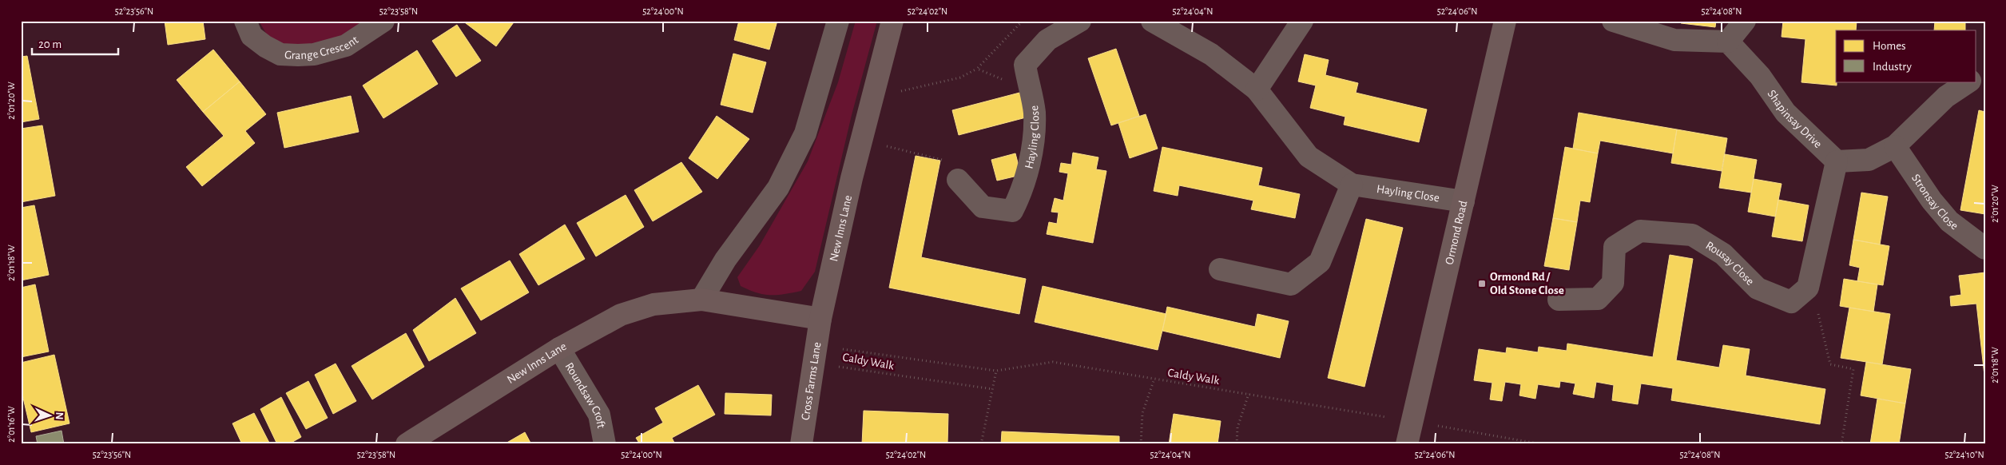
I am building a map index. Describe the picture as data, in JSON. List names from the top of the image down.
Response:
{
  "streets": {
    "street": [
      "Grange Crescent",
      "Shapinsay Drive",
      "Hayling Close",
      "Stronsay Close",
      "New Inns Lane",
      "Ormond Road",
      "Rousay Close",
      "Cross Farms Lane",
      "Roundsaw Croft"
    ],
    "path": ["Caldy Walk"]
  },
  "crossings": [
    ["Hayling Close", "Ormond Road"],
    ["New Inns Lane", "Cross Farms Lane"],
    ["New Inns Lane", "Roundsaw Croft"],
    ["Ormond Road", "Caldy Walk"],
    ["Caldy Walk", "Cross Farms Lane"]
  ],
  "places": {
    "transit": ["Ormond Rd / Old Stone Close"]
  },
  "legend": ["Homes", "Industry"],
  "scale_bar": "20 m",
  "north": "right",
  "coordinates": [
    "52°23'56\"N",
    "52°23'58\"N",
    "52°24'00\"N",
    "52°24'02\"N",
    "52°24'04\"N",
    "52°24'06\"N",
    "52°24'08\"N",
    "2°01'20\"W",
    "2°01'18\"W",
    "2°01'16\"W",
    "52°24'10\"N"
  ]
}
